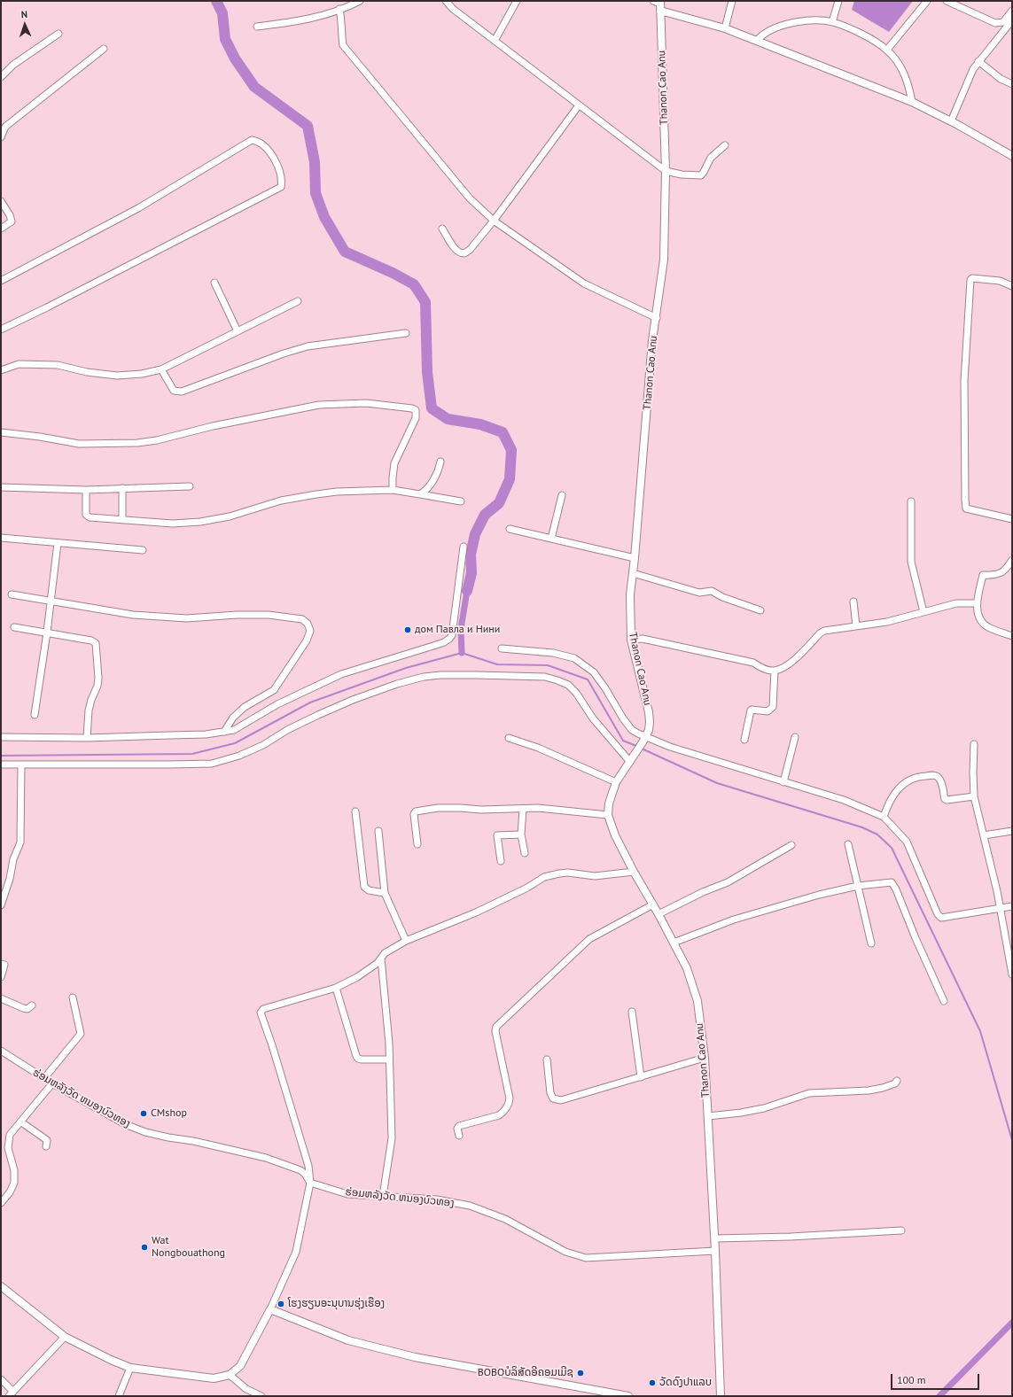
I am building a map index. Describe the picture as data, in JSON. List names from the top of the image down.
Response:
{
  "streets": {
    "street": ["Thanon Cao Anu", "ຮ່ອມຫລັງວັດ ຫນອງບົວທອງ"]
  },
  "crossings": [
    ["Thanon Cao Anu", "ຮ່ອມຫລັງວັດ ຫນອງບົວທອງ"]
  ],
  "places": [
    "дом Павла и Нини",
    "CMshop",
    "Wat Nongbouathong",
    "ໂຮງຮຽນອະນຸບານຮຸ່ງເຮືອງ",
    "BOBOບໍລິສັດອີຄອມເມີຊ",
    "ວັດດົງປາແລບ"
  ],
  "scale_bar": "100 m",
  "north": "top"
}
